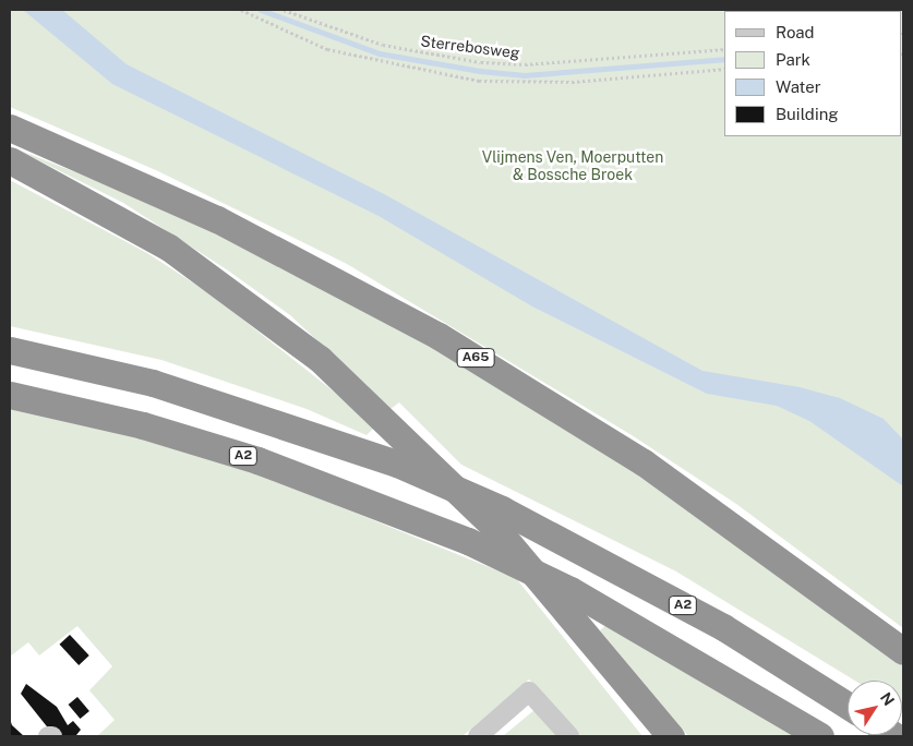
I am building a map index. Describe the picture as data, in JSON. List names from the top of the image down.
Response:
{
  "streets": {
    "highway": ["A65", "A2"],
    "path": ["Sterrebosweg"]
  },
  "parks": ["Vlijmens Ven, Moerputten & Bossche Broek"],
  "legend": [
    "Road",
    "Park",
    "Water",
    "Building"
  ],
  "north": "top right"
}
